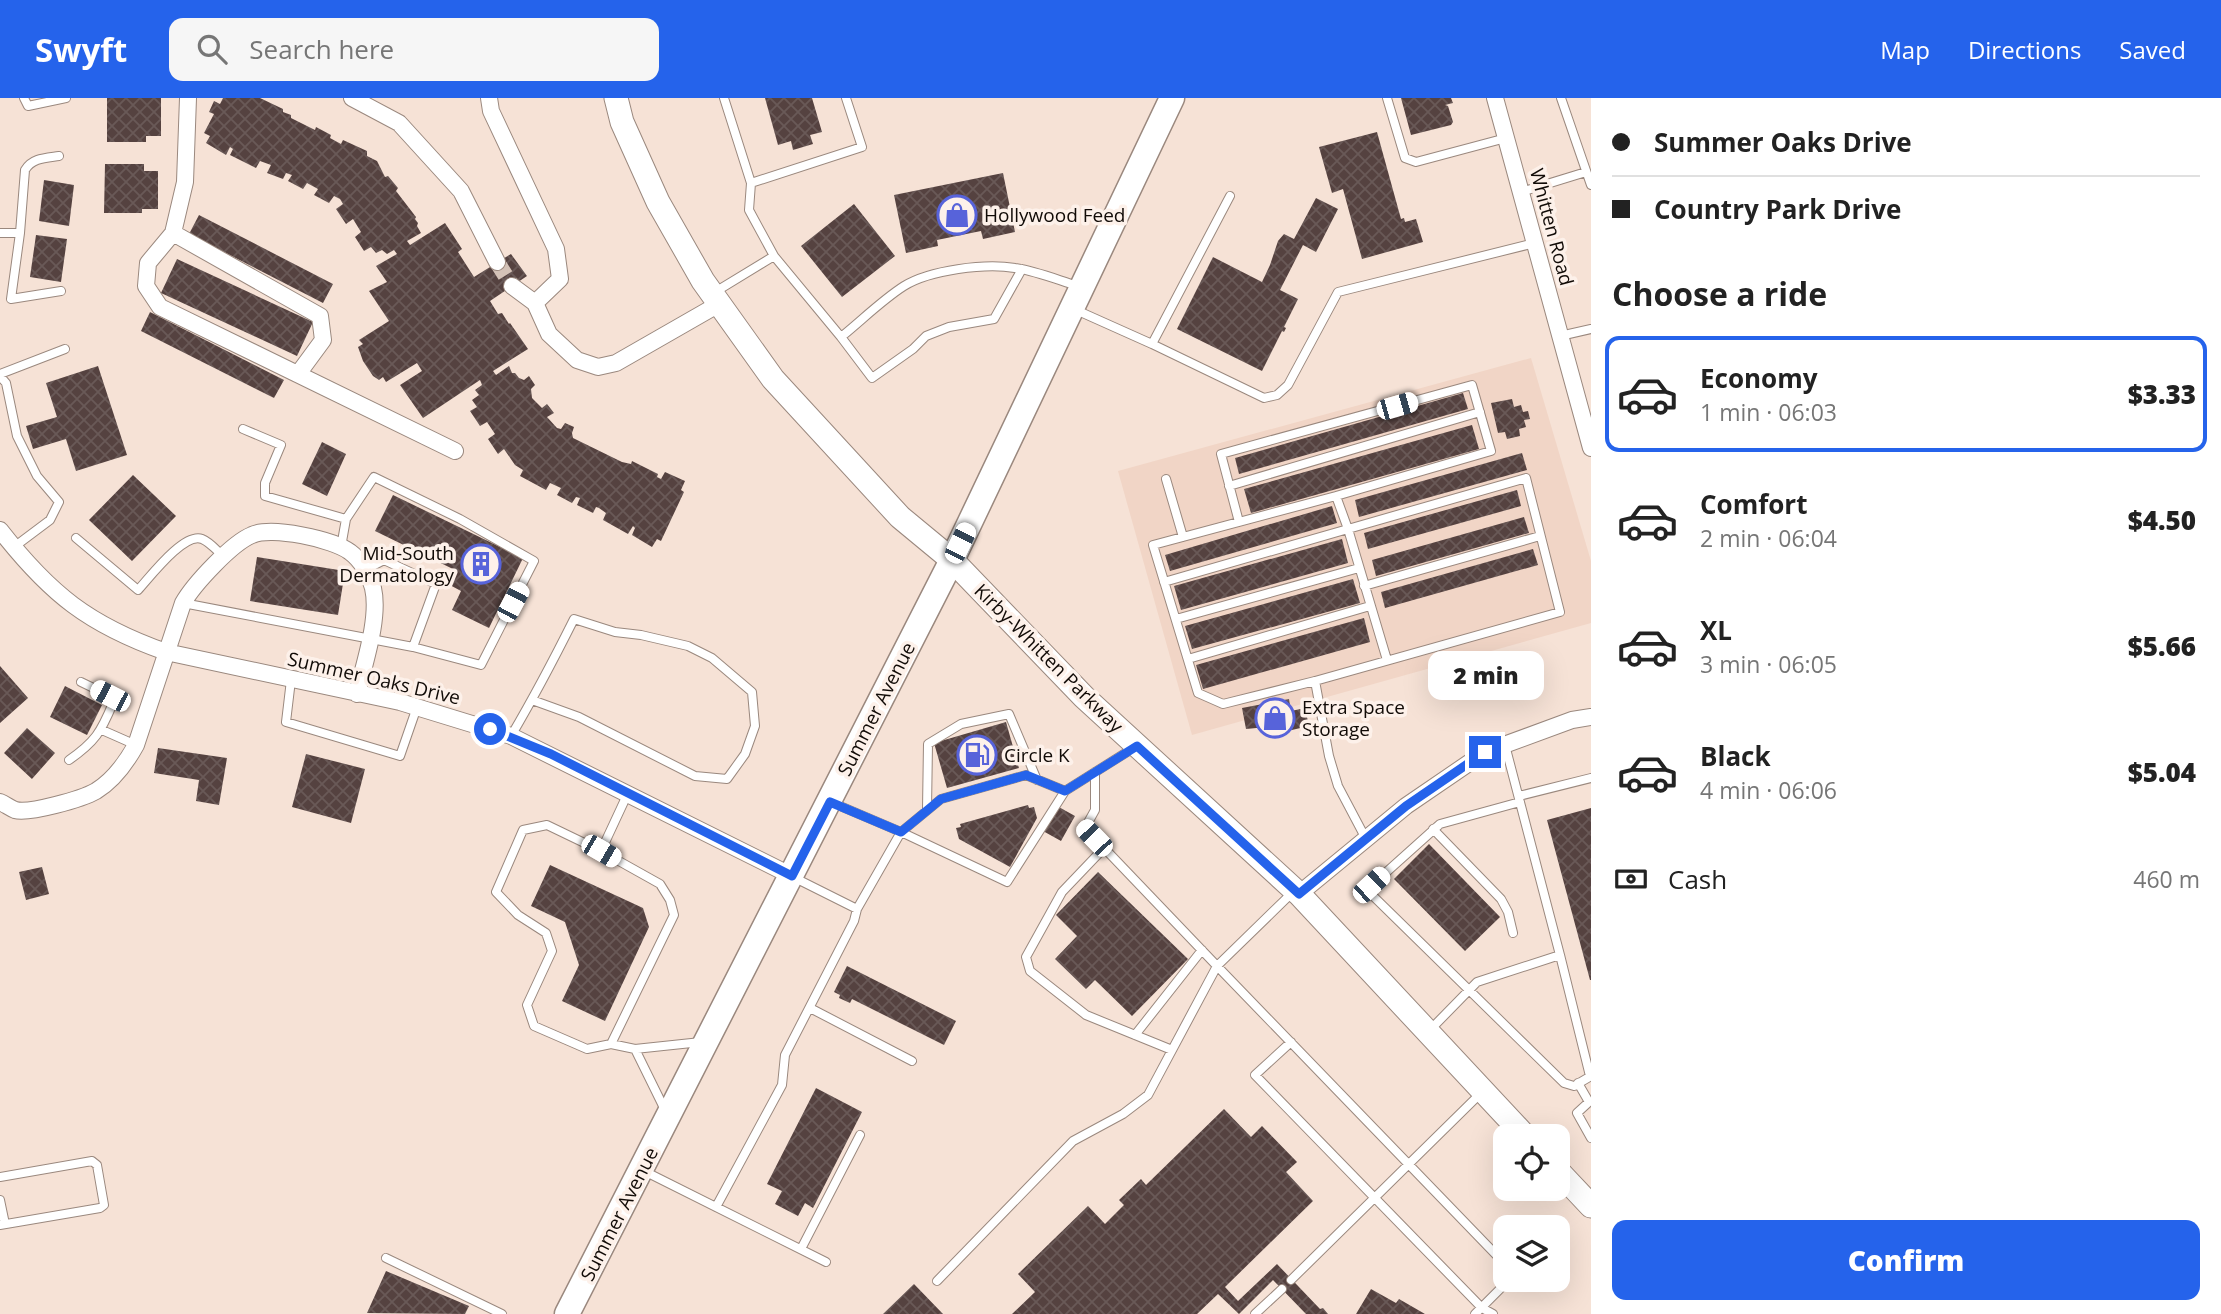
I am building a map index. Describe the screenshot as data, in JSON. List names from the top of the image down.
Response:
{
  "streets": {
    "main road": ["Kirby-Whitten Parkway", "Summer Avenue"],
    "street": ["Whitten Road", "Summer Oaks Drive"]
  },
  "crossings": [
    ["Kirby-Whitten Parkway", "Summer Avenue"],
    ["Summer Oaks Drive", "Summer Avenue"]
  ],
  "places": {
    "shop": ["Hollywood Feed", "Extra Space Storage"],
    "building": ["Mid-South Dermatology"],
    "fuel station": ["Circle K"]
  },
  "page": {
    "header": "Swyft",
    "search": "Search here",
    "nav": ["Map", "Directions", "Saved"],
    "banner": ["Summer Oaks Drive", "Country Park Drive"],
    "heading": "Choose a ride",
    "list": [
      {
        "name": "Economy",
        "note": "1 min · 06:03",
        "value": "$3.33"
      },
      {
        "name": "Comfort",
        "note": "2 min · 06:04",
        "value": "$4.50"
      },
      {
        "name": "XL",
        "note": "3 min · 06:05",
        "value": "$5.66"
      },
      {
        "name": "Black",
        "note": "4 min · 06:06",
        "value": "$5.04"
      }
    ],
    "bubble": "2 min",
    "pay": ["Cash", "460 m"],
    "buttons": "Confirm"
  }
}
